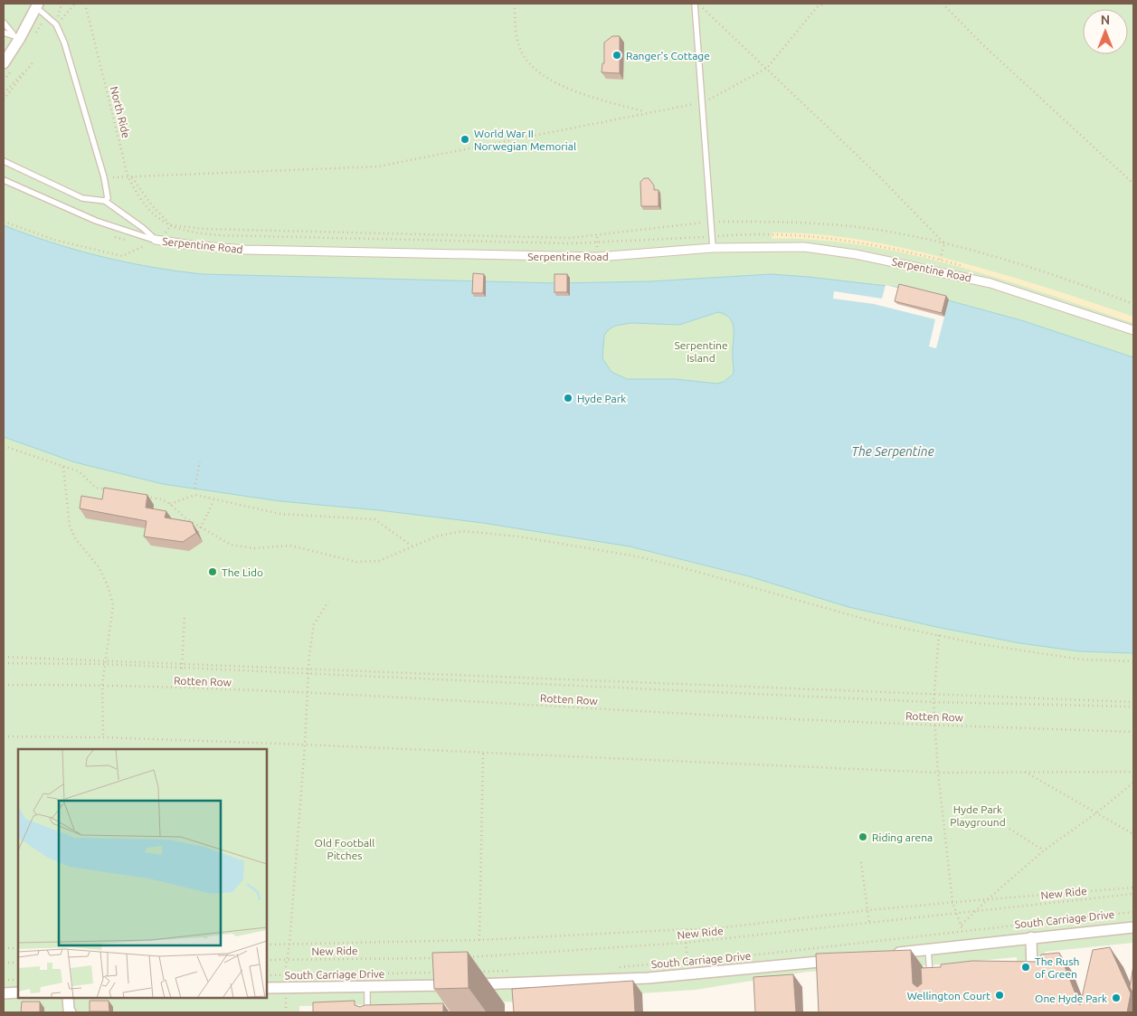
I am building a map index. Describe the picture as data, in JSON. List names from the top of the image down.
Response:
{
  "streets": {
    "street": ["Serpentine Road", "South Carriage Drive"],
    "path": ["North Ride", "Rotten Row", "New Ride"]
  },
  "water": ["The Serpentine"],
  "parks": ["Serpentine Island", "Hyde Park Playground", "Old Football Pitches"],
  "places": [
    "Ranger's Cottage",
    "World War II Norwegian Memorial",
    "Hyde Park",
    "The Lido",
    "Riding arena",
    "The Rush of Green",
    "Wellington Court",
    "One Hyde Park"
  ],
  "north": "top"
}
